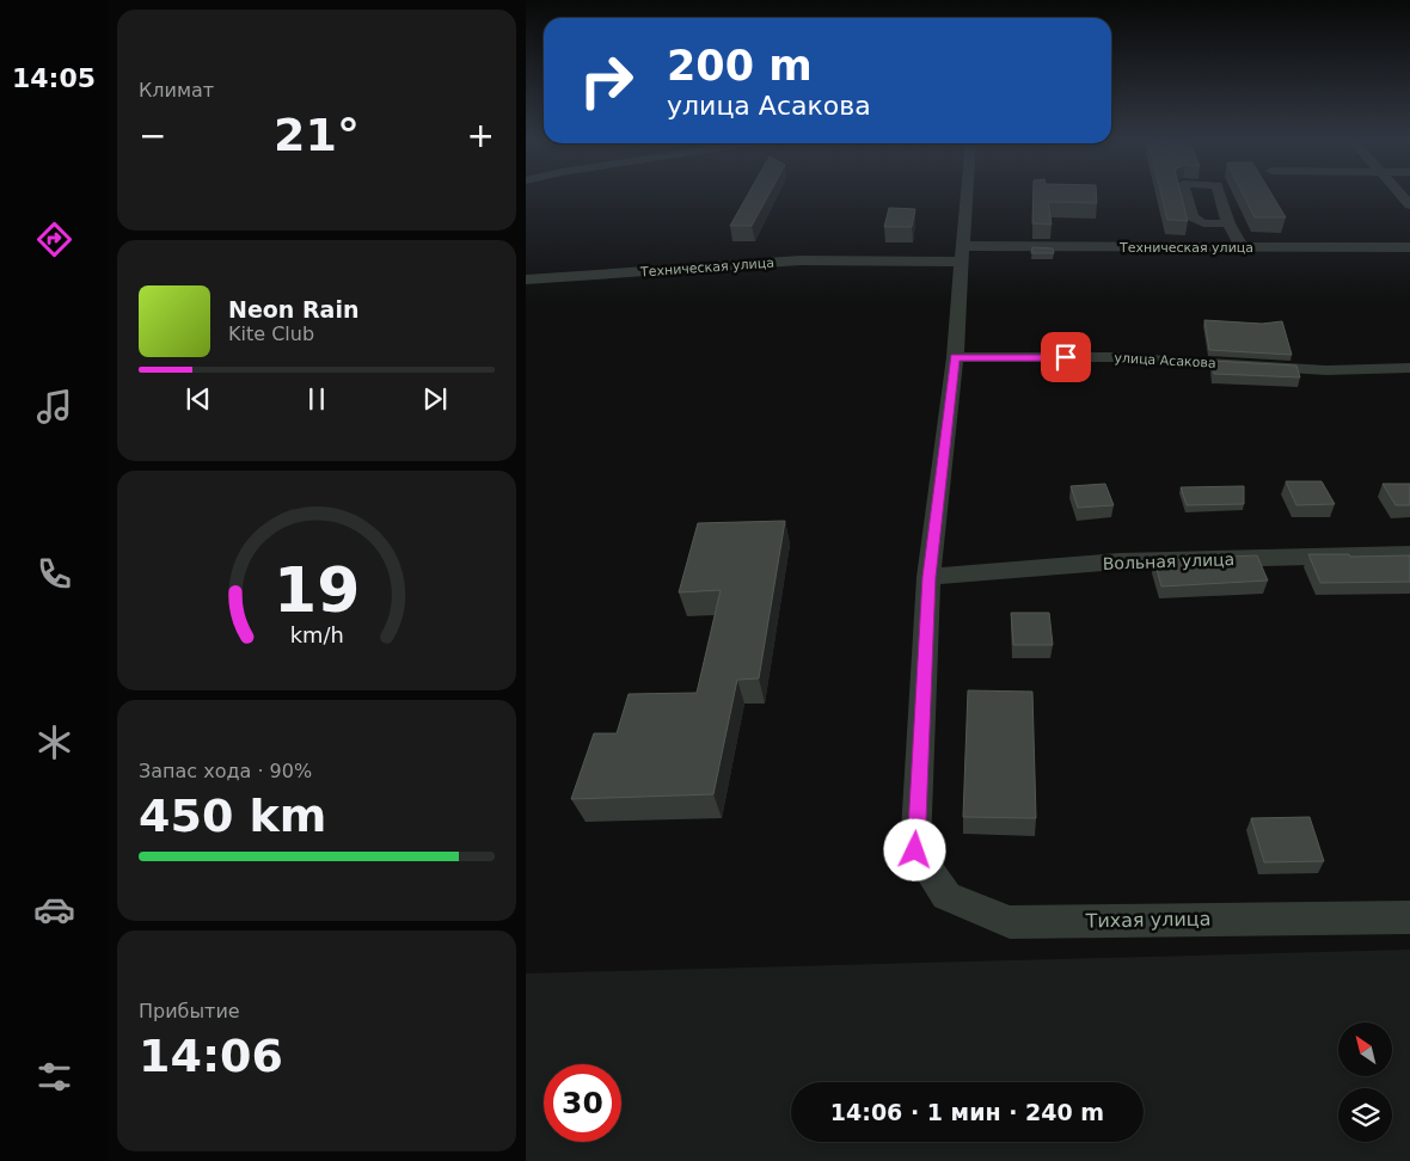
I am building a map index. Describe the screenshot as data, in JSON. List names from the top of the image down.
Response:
{
  "streets": {
    "street": [
      "Техническая улица",
      "улица Асакова",
      "Вольная улица",
      "Тихая улица"
    ]
  },
  "crossings": [
    ["Вольная улица", "Тихая улица"]
  ],
  "north": "top left",
  "page": {
    "tabs": "14:05",
    "tile": [
      "Климат",
      ["Запас хода · 90%", "450 km"],
      ["Прибытие", "14:06"]
    ],
    "turn": ["200 m", "улица Асакова"],
    "heat": ["−", "21°", "+"],
    "song": ["Neon Rain", "Kite Club"],
    "limit": "30",
    "trip": "14:06 · 1 мин · 240 m",
    "gauge": ["19", "km/h"]
  }
}
